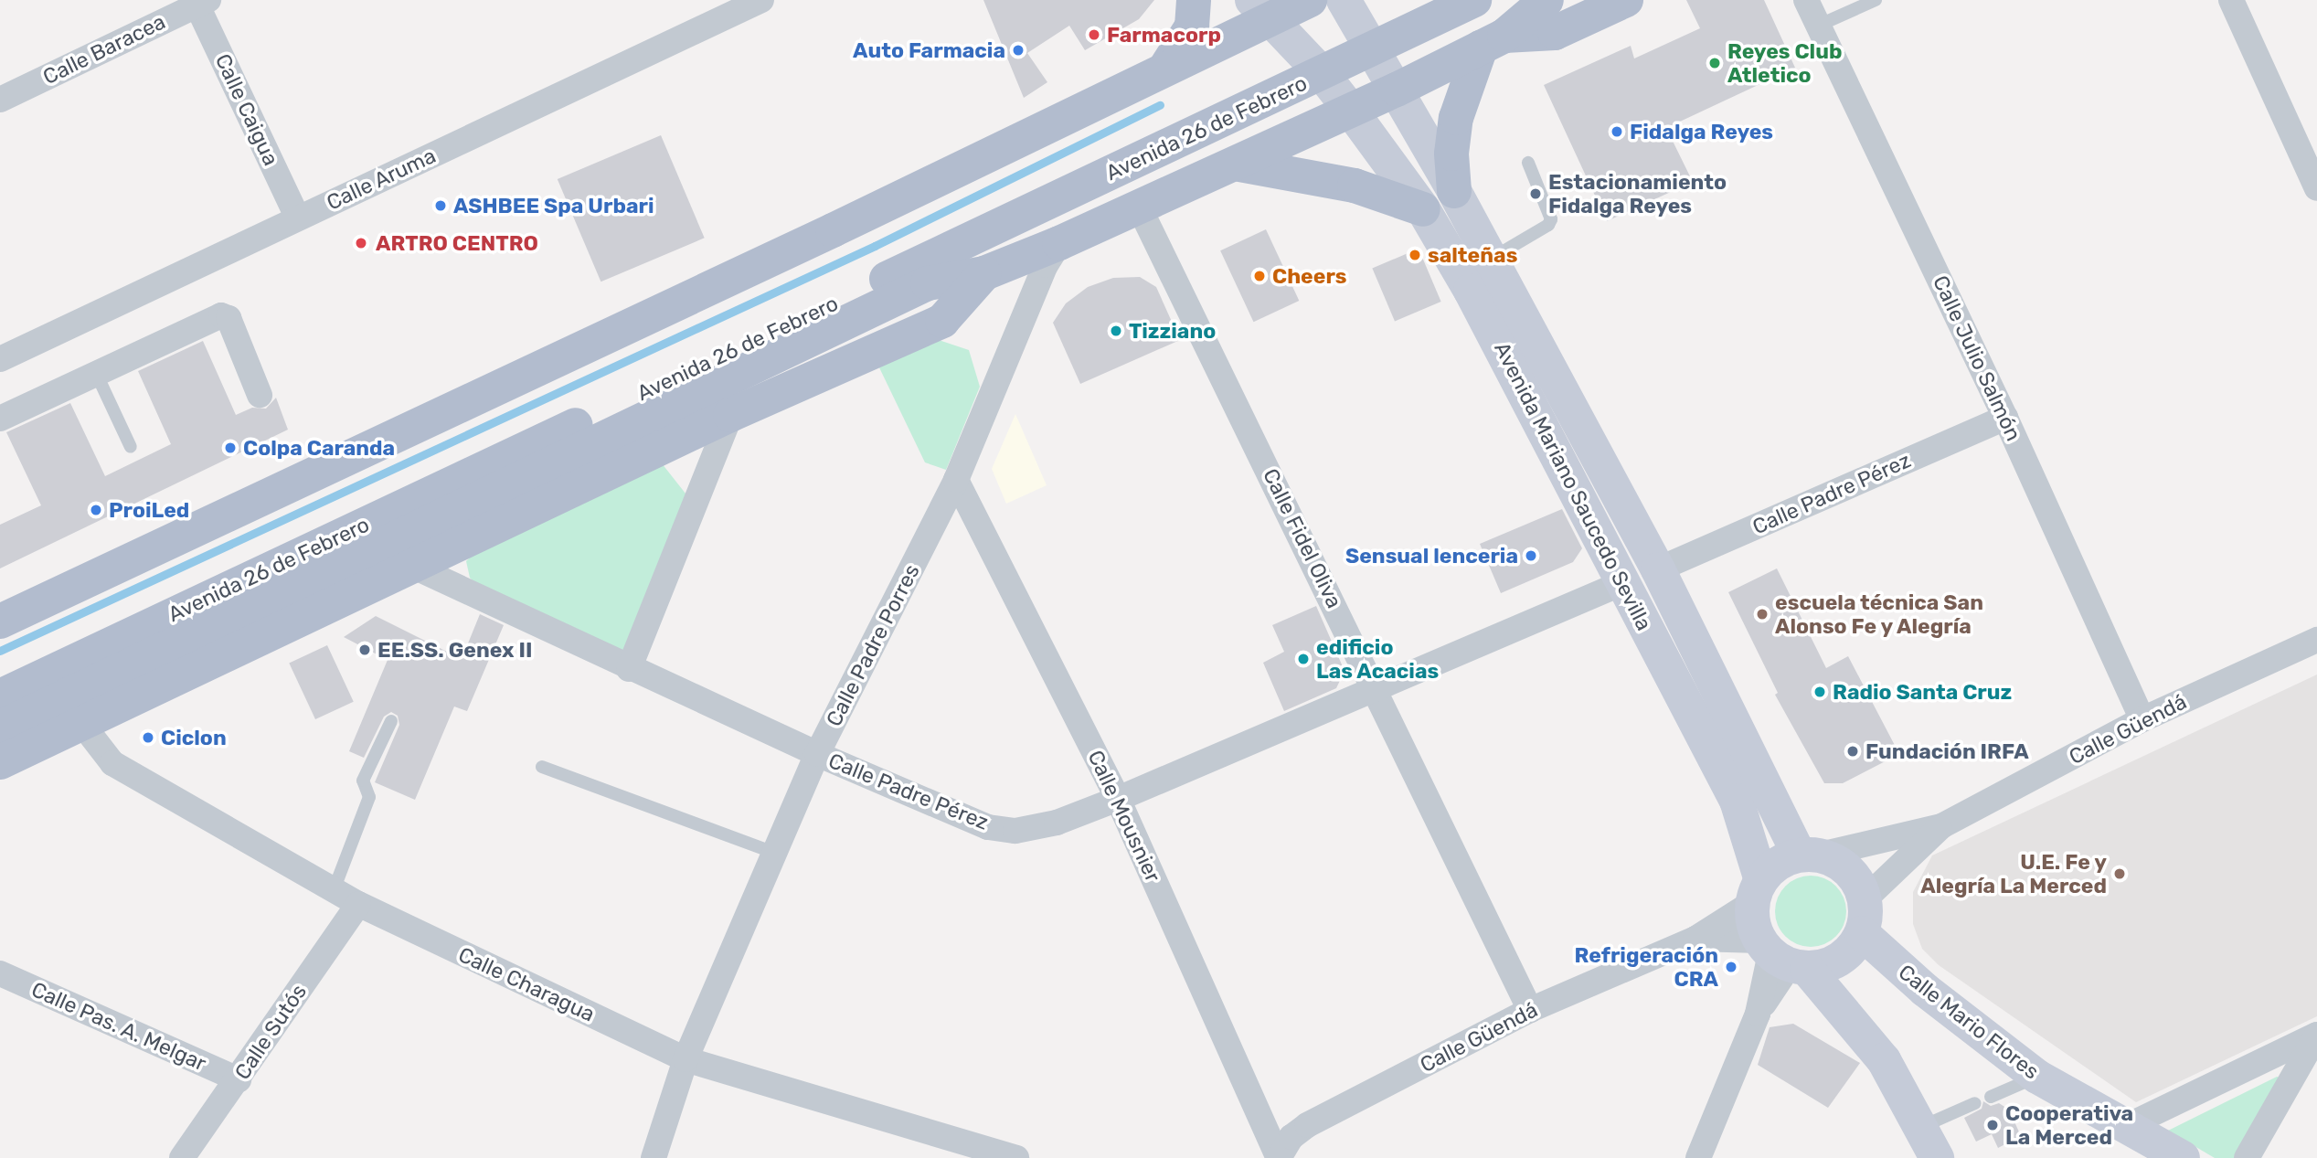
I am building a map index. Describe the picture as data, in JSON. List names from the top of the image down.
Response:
{
  "streets": {
    "main road": ["Avenida 26 de Febrero"],
    "street": [
      "Calle Baracea",
      "Calle Caigua",
      "Calle Aruma",
      "Calle Julio Salmón",
      "Avenida Mariano Saucedo Sevilla",
      "Calle Padre Pérez",
      "Calle Fidel Oliva",
      "Calle Padre Porres",
      "Calle Güendá",
      "Calle Mousnier",
      "Calle Charagua",
      "Calle Mario Flores",
      "Calle Pas. A. Melgar",
      "Calle Sutós"
    ]
  },
  "crossings": [
    ["Calle Baracea", "Calle Caigua"],
    ["Calle Caigua", "Calle Aruma"],
    ["Avenida 26 de Febrero", "Avenida Mariano Saucedo Sevilla"],
    ["Avenida 26 de Febrero", "Calle Padre Pérez"],
    ["Avenida 26 de Febrero", "Calle Fidel Oliva"],
    ["Avenida 26 de Febrero", "Calle Padre Porres"],
    ["Avenida 26 de Febrero", "Calle Charagua"],
    ["Calle Julio Salmón", "Calle Padre Pérez"],
    ["Calle Julio Salmón", "Calle Güendá"],
    ["Avenida Mariano Saucedo Sevilla", "Calle Padre Pérez"],
    ["Avenida Mariano Saucedo Sevilla", "Calle Güendá"],
    ["Avenida Mariano Saucedo Sevilla", "Calle Mario Flores"],
    ["Calle Padre Pérez", "Calle Fidel Oliva"],
    ["Calle Padre Pérez", "Calle Padre Porres"],
    ["Calle Padre Pérez", "Calle Mousnier"],
    ["Calle Fidel Oliva", "Calle Güendá"],
    ["Calle Padre Porres", "Calle Mousnier"],
    ["Calle Padre Porres", "Calle Charagua"],
    ["Calle Güendá", "Calle Mousnier"],
    ["Calle Güendá", "Calle Mario Flores"],
    ["Calle Charagua", "Calle Sutós"],
    ["Calle Pas. A. Melgar", "Calle Sutós"]
  ],
  "places": [
    "Farmacorp",
    "Auto Farmacia",
    "Reyes Club Atletico",
    "Fidalga Reyes",
    "Estacionamiento Fidalga Reyes",
    "ASHBEE Spa Urbari",
    "ARTRO CENTRO",
    "salteñas",
    "Cheers",
    "Tizziano",
    "Colpa Caranda",
    "ProiLed",
    "Sensual lenceria",
    "escuela técnica San Alonso Fe y Alegría",
    "EE.SS. Genex II",
    "edificio Las Acacias",
    "Radio Santa Cruz",
    "Ciclon",
    "Fundación IRFA",
    "U.E. Fe y Alegría La Merced",
    "Refrigeración CRA",
    "Cooperativa La Merced"
  ]
}
